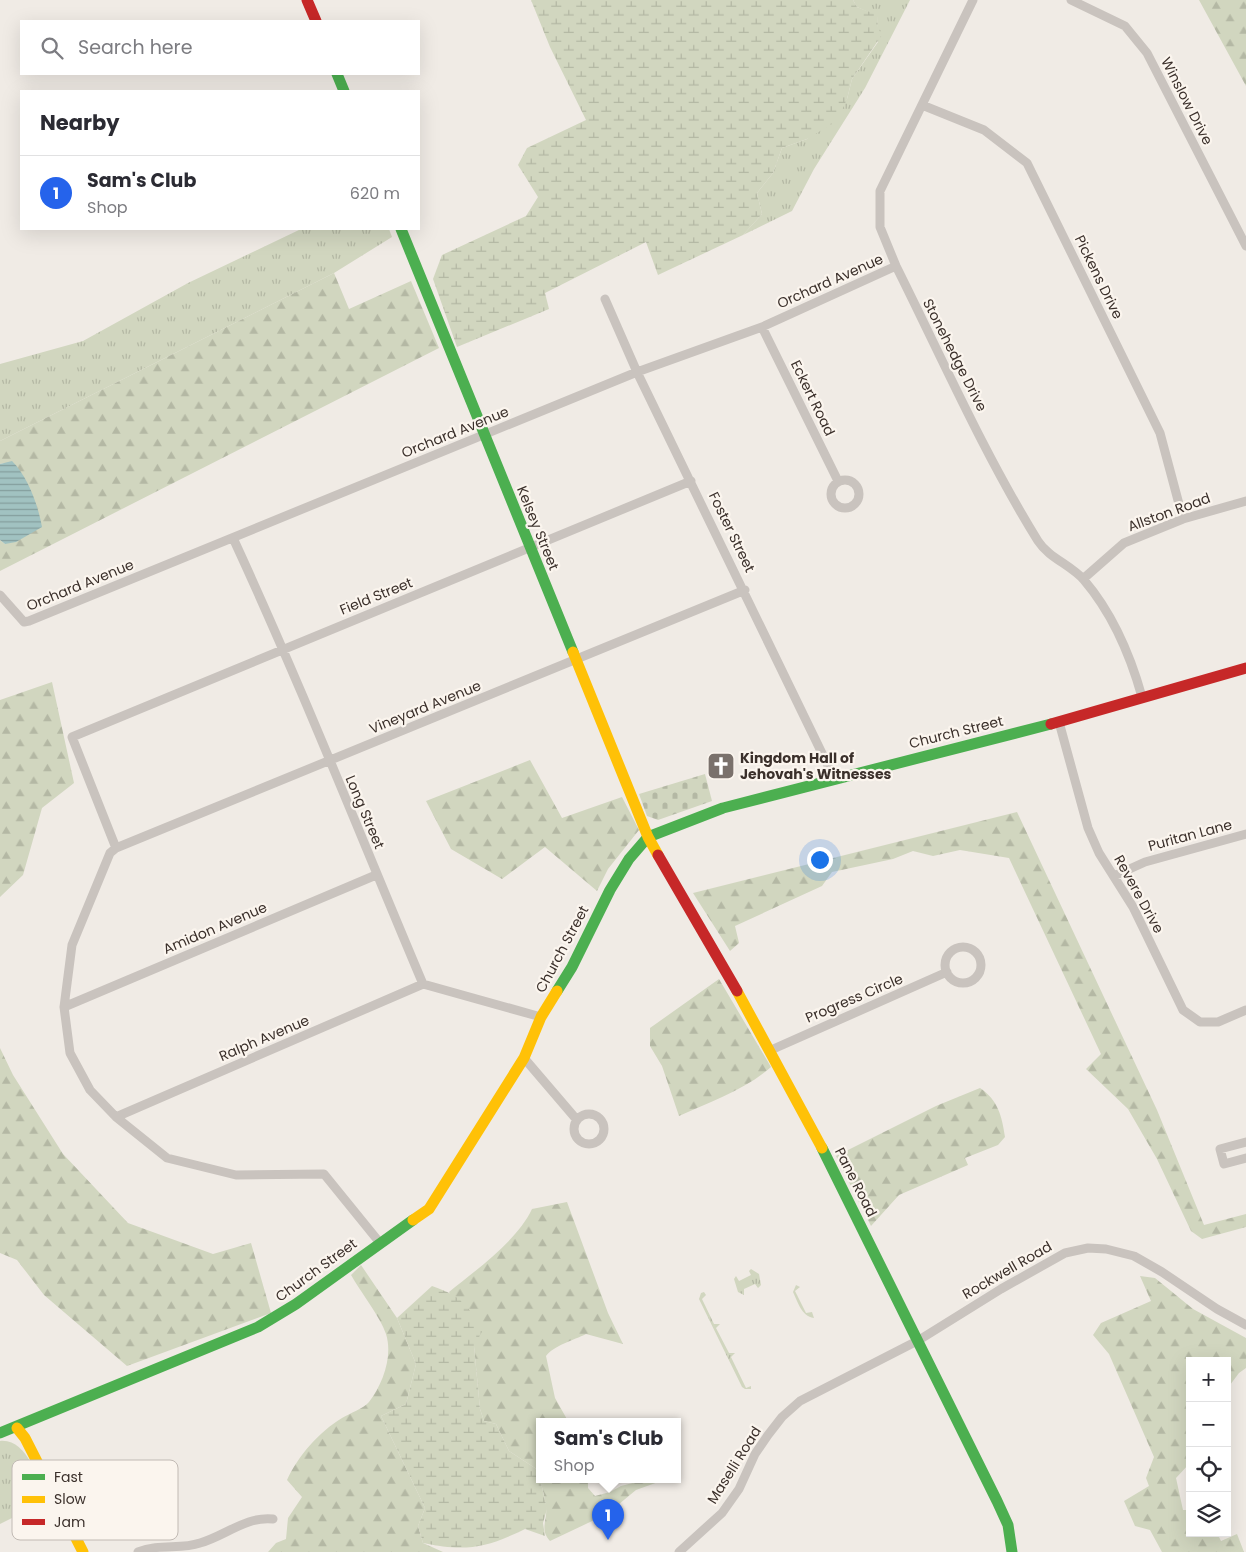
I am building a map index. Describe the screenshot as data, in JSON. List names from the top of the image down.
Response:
{
  "streets": {
    "street": [
      "Winslow Drive",
      "Pickens Drive",
      "Orchard Avenue",
      "Stonehedge Drive",
      "Eckert Road",
      "Allston Road",
      "Kelsey Street",
      "Foster Street",
      "Field Street",
      "Vineyard Avenue",
      "Church Street",
      "Long Street",
      "Puritan Lane",
      "Revere Drive",
      "Amidon Avenue",
      "Progress Circle",
      "Ralph Avenue",
      "Pane Road",
      "Rockwell Road",
      "Maselli Road"
    ]
  },
  "crossings": [
    ["Pickens Drive", "Stonehedge Drive"],
    ["Pickens Drive", "Allston Road"],
    ["Orchard Avenue", "Stonehedge Drive"],
    ["Orchard Avenue", "Eckert Road"],
    ["Orchard Avenue", "Kelsey Street"],
    ["Orchard Avenue", "Foster Street"],
    ["Orchard Avenue", "Long Street"],
    ["Stonehedge Drive", "Allston Road"],
    ["Stonehedge Drive", "Church Street"],
    ["Kelsey Street", "Field Street"],
    ["Kelsey Street", "Vineyard Avenue"],
    ["Kelsey Street", "Church Street"],
    ["Kelsey Street", "Pane Road"],
    ["Foster Street", "Field Street"],
    ["Foster Street", "Vineyard Avenue"],
    ["Foster Street", "Church Street"],
    ["Field Street", "Vineyard Avenue"],
    ["Field Street", "Long Street"],
    ["Vineyard Avenue", "Long Street"],
    ["Church Street", "Revere Drive"],
    ["Church Street", "Pane Road"],
    ["Long Street", "Amidon Avenue"],
    ["Long Street", "Ralph Avenue"],
    ["Puritan Lane", "Revere Drive"],
    ["Progress Circle", "Pane Road"],
    ["Pane Road", "Rockwell Road"],
    ["Pane Road", "Maselli Road"],
    ["Rockwell Road", "Maselli Road"]
  ],
  "places": {
    "church": ["Kingdom Hall of Jehovah's Witnesses"]
  },
  "legend": ["Fast", "Slow", "Jam"],
  "page": {
    "search": "Search here",
    "heading": "Nearby",
    "list": [
      {
        "mark": "1",
        "name": "Sam's Club",
        "note": "Shop",
        "value": "620 m"
      }
    ],
    "map_buttons": ["+", "−"],
    "popup": ["Sam's Club", "Shop"],
    "pins": "1"
  }
}
